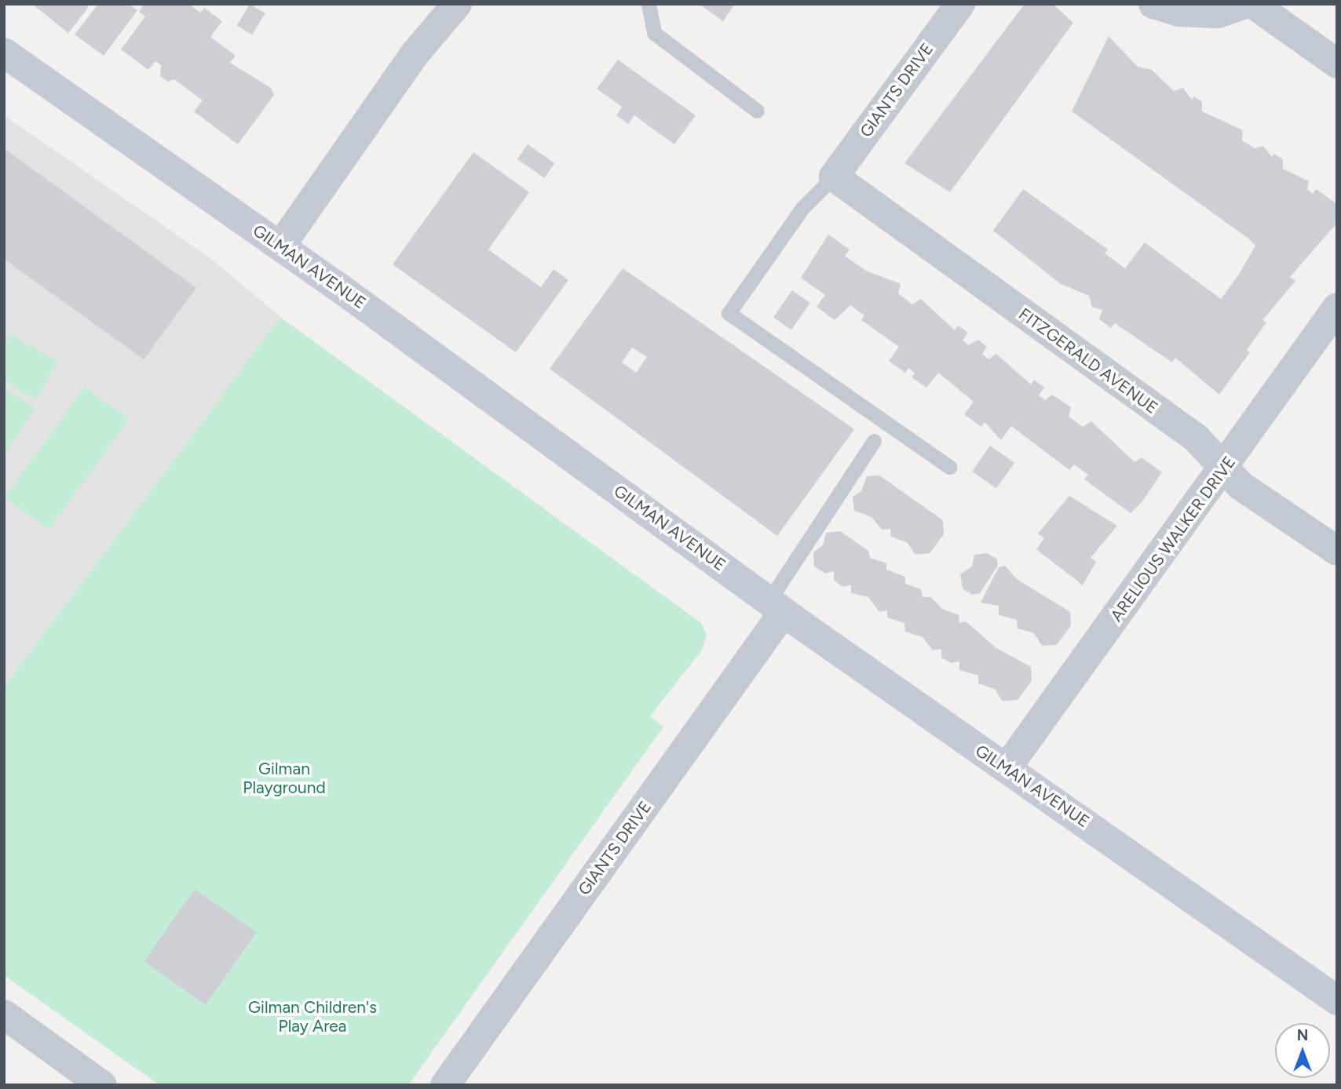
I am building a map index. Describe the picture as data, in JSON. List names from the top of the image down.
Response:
{
  "streets": {
    "street": [
      "GIANTS DRIVE",
      "GILMAN AVENUE",
      "FITZGERALD AVENUE",
      "ARELIOUS WALKER DRIVE"
    ]
  },
  "crossings": [
    ["GIANTS DRIVE", "GILMAN AVENUE"],
    ["GIANTS DRIVE", "FITZGERALD AVENUE"],
    ["GILMAN AVENUE", "ARELIOUS WALKER DRIVE"],
    ["FITZGERALD AVENUE", "ARELIOUS WALKER DRIVE"]
  ],
  "parks": ["Gilman Playground", "Gilman Children's Play Area"],
  "north": "top"
}
